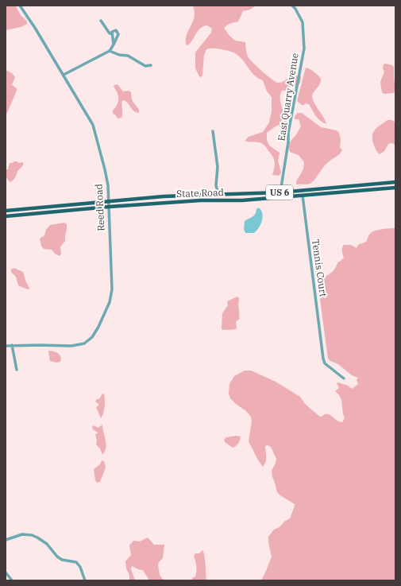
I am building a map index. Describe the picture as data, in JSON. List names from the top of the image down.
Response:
{
  "streets": {
    "main road": ["US 6", "State Road"],
    "street": ["East Quarry Avenue", "Reed Road", "Tennis Court"]
  },
  "crossings": [
    ["East Quarry Avenue", "State Road"],
    ["State Road", "Reed Road"],
    ["State Road", "Tennis Court"]
  ]
}
